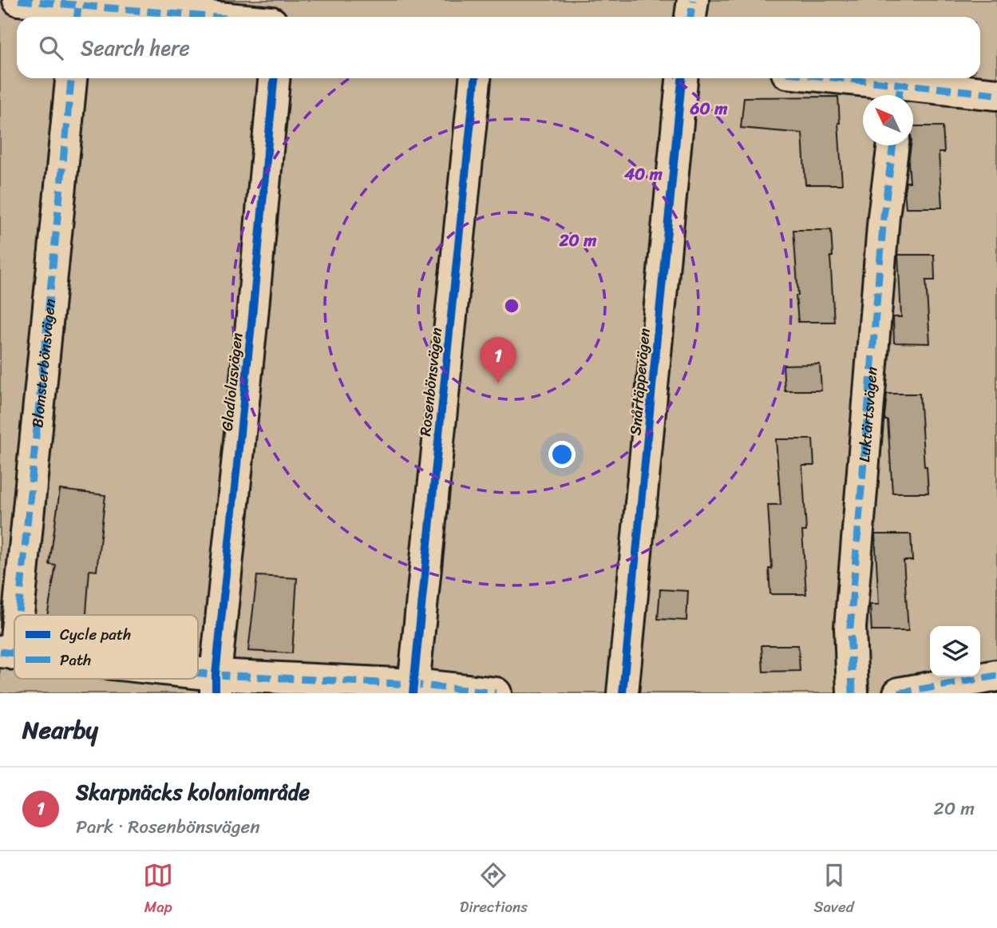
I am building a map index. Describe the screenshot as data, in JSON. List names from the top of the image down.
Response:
{
  "streets": {
    "street": [
      "Blomsterbönsvägen",
      "Gladiolusvägen",
      "Rosenbönsvägen",
      "Snårtäppevägen",
      "Luktärtsvägen"
    ]
  },
  "legend": ["Cycle path", "Path"],
  "north": "top left",
  "page": {
    "search": "Search here",
    "pins": "1",
    "heading": "Nearby",
    "list": [
      {
        "mark": "1",
        "name": "Skarpnäcks koloniområde",
        "note": "Park · Rosenbönsvägen",
        "value": "20 m"
      }
    ],
    "nav": ["Map", "Directions", "Saved"]
  },
  "rings": ["60 m", "40 m", "20 m"]
}
